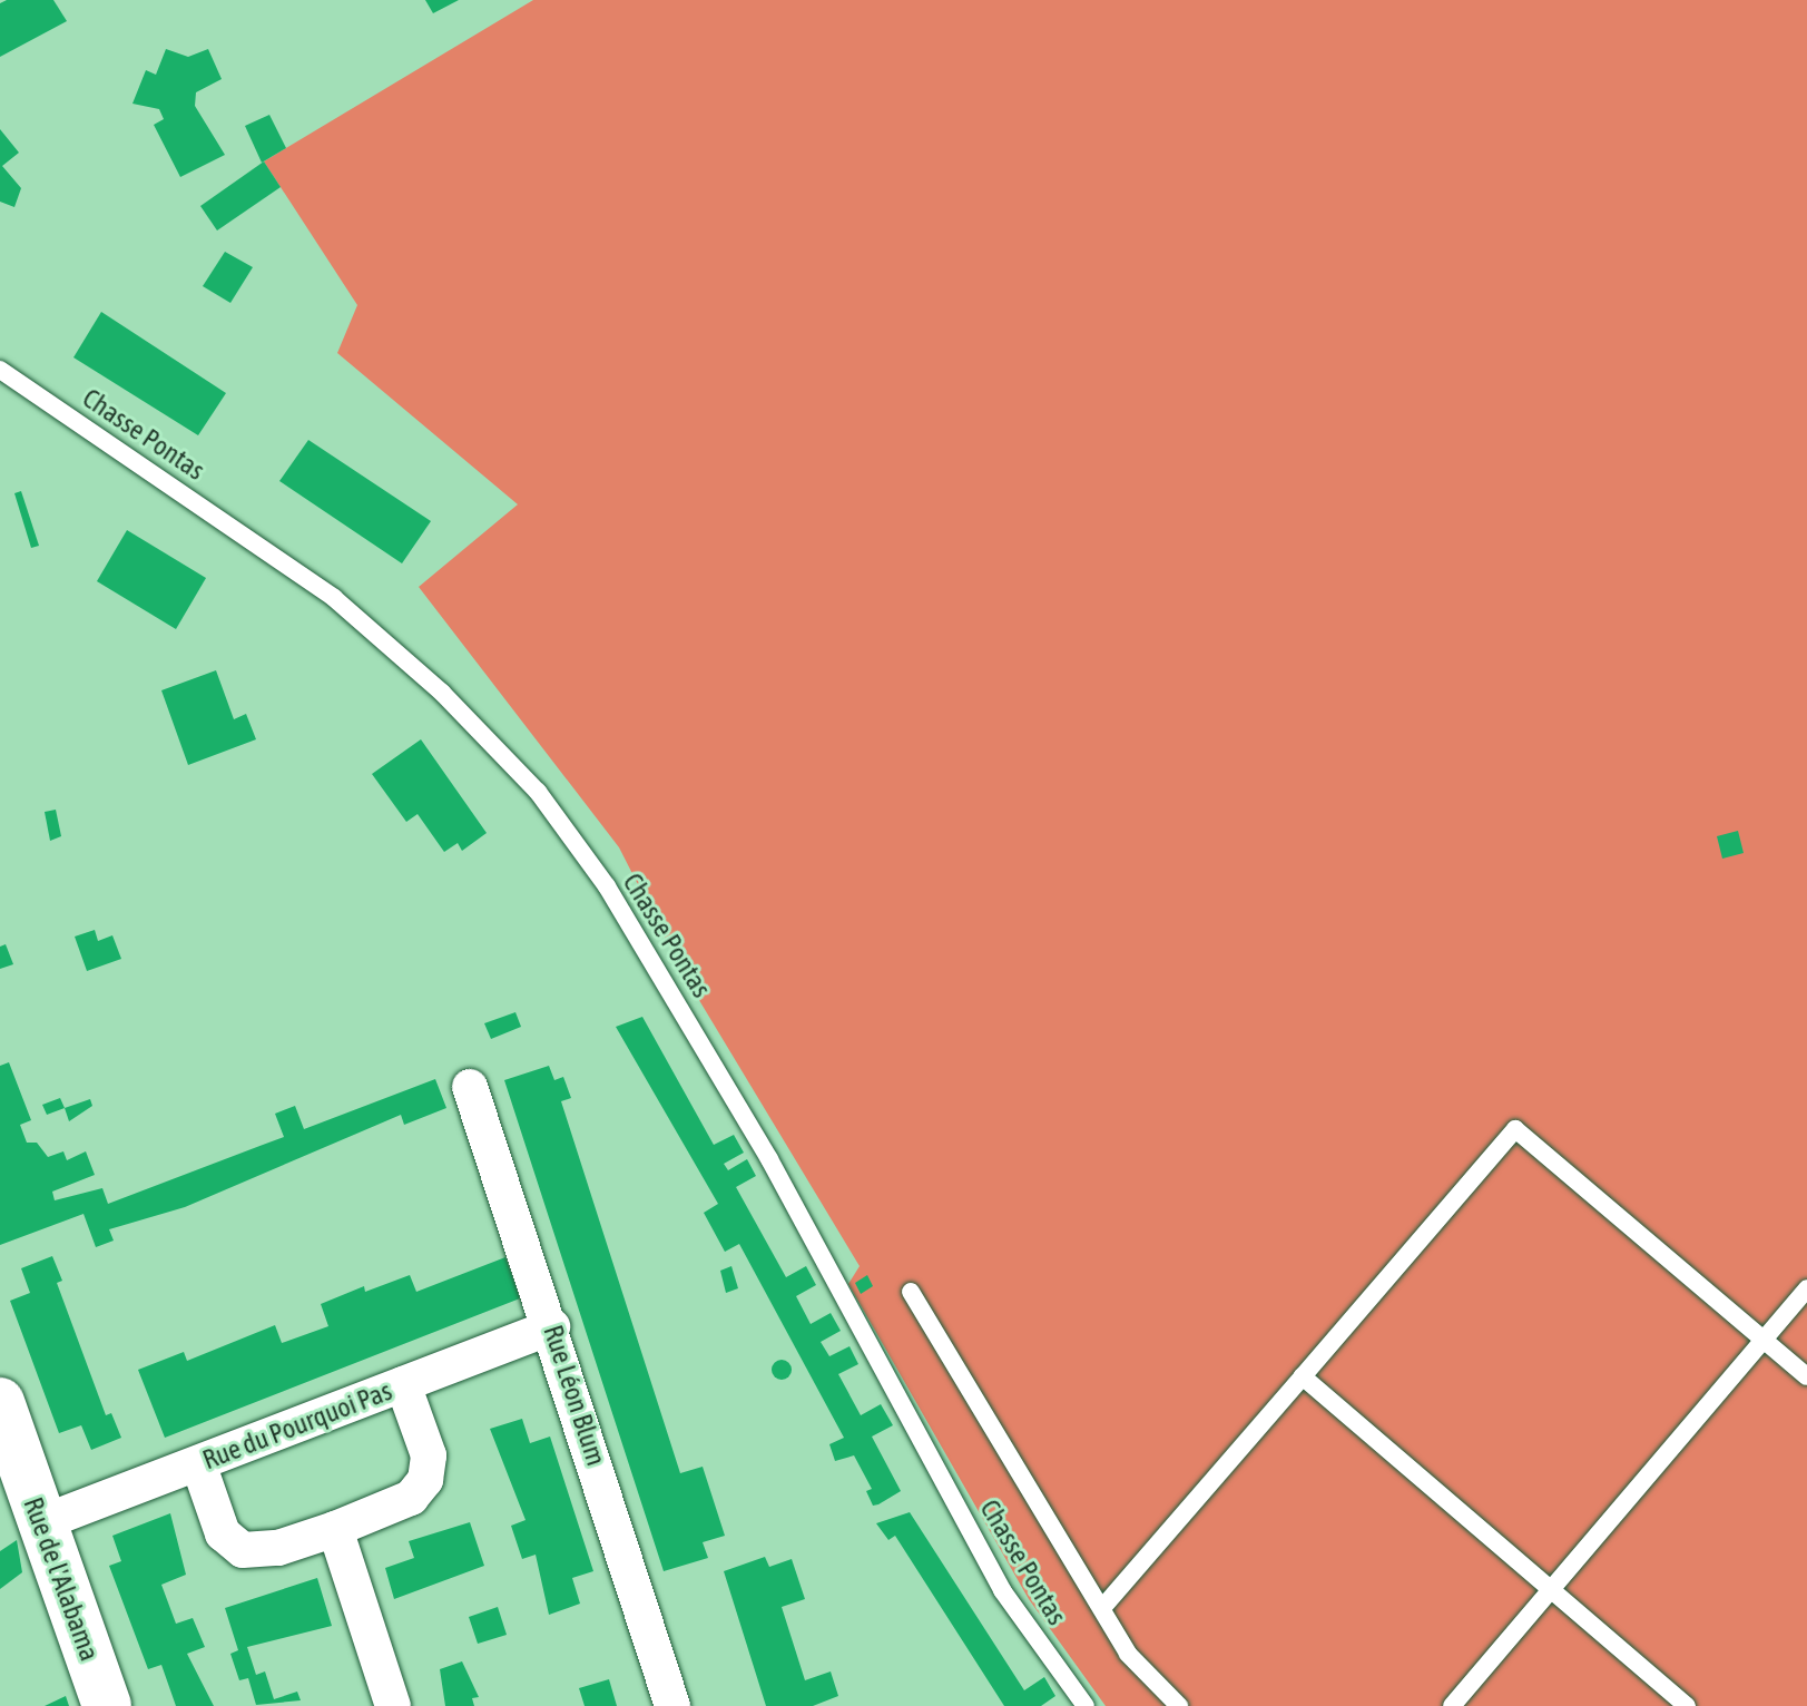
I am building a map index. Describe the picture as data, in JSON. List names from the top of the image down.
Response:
{
  "streets": {
    "street": ["Rue Léon Blum", "Rue du Pourquoi Pas", "Rue de l'Alabama"],
    "lane": ["Chasse Pontas"]
  },
  "crossings": [
    ["Rue Léon Blum", "Rue du Pourquoi Pas"],
    ["Rue du Pourquoi Pas", "Rue de l'Alabama"]
  ]
}
